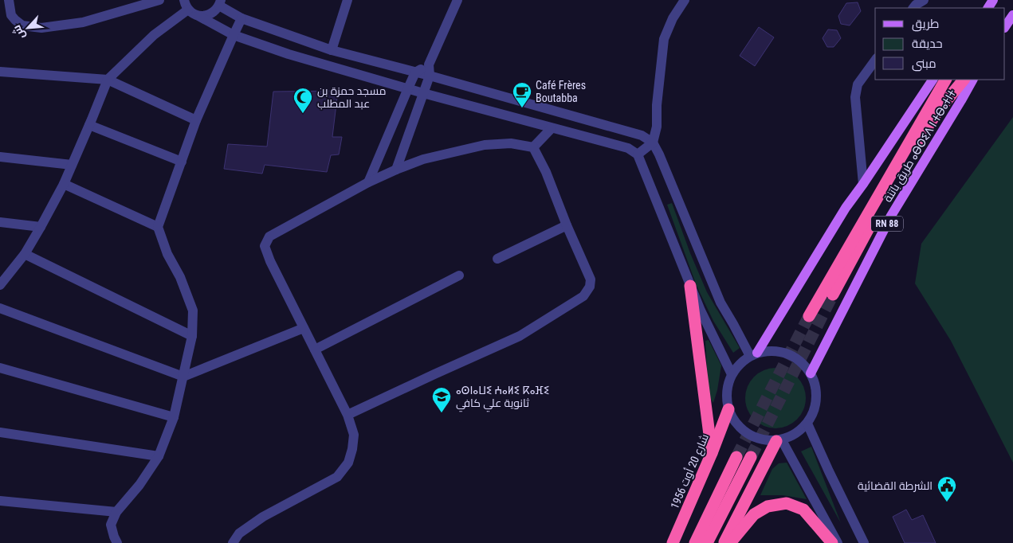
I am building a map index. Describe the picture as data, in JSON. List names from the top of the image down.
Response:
{
  "streets": {
    "highway": ["شارع 20 أوت 1956"],
    "main road": ["طريق باتنة ⴰⴱⵔⵉⴷ ⵏ ⵜⴱⴰⵜⵏⵜ", "RN 88"]
  },
  "crossings": [
    ["طريق باتنة ⴰⴱⵔⵉⴷ ⵏ ⵜⴱⴰⵜⵏⵜ", "شارع 20 أوت 1956"]
  ],
  "places": {
    "cafe": ["Café Frères Boutabba"],
    "mosque": ["مسجد حمزة بن عبد المطلب"],
    "school or university": ["ⴰⵙⵏⴰⵡⵉ ⵄⴰⵍⵉ ⴽⴰⴼⵉ ثانوية علي كافي"],
    "public building": ["الشرطة القضائية"]
  },
  "legend": ["طريق", "حديقة", "مبنى"],
  "north": "bottom left"
}
